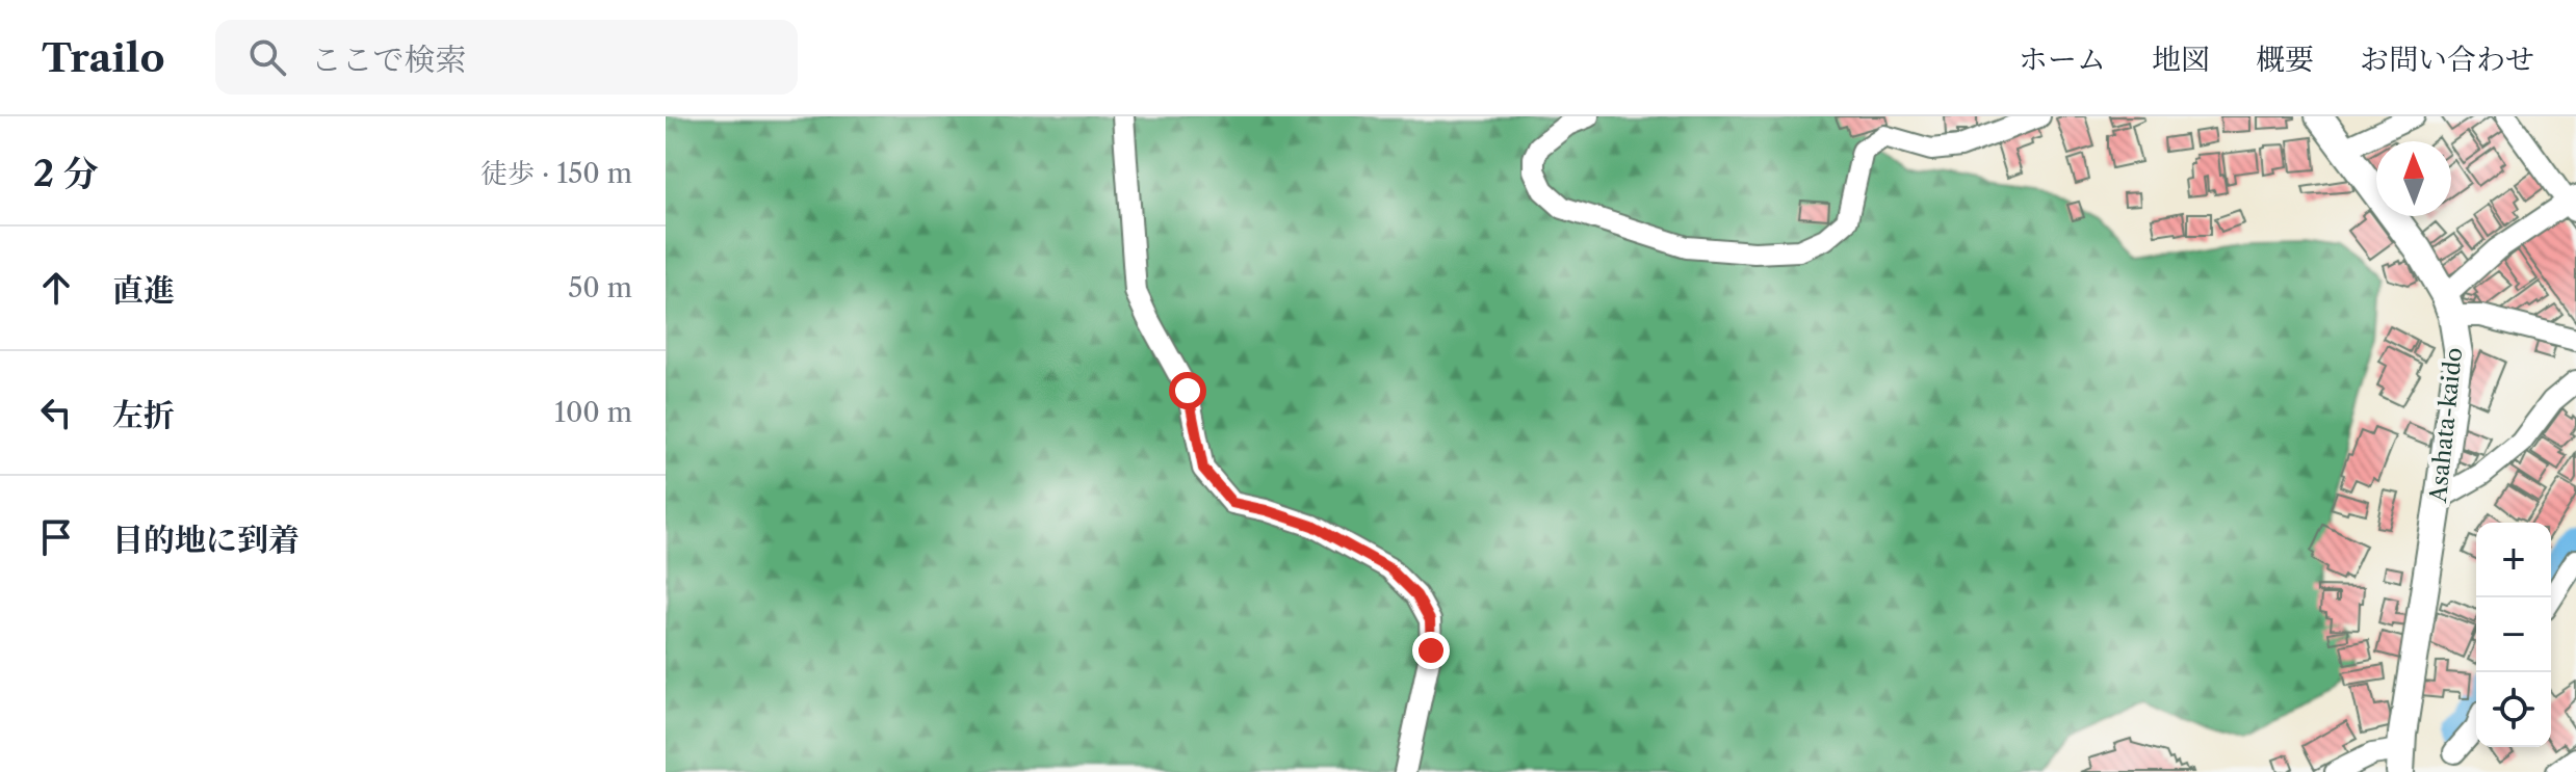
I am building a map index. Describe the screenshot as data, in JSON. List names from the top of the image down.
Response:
{
  "streets": {
    "street": ["Asahata-kaido"]
  },
  "north": "top",
  "page": {
    "header": "Trailo",
    "search": "ここで検索",
    "nav": [
      "ホーム",
      "地図",
      "概要",
      "お問い合わせ"
    ],
    "heading": ["2 分", "徒歩 · 150 m"],
    "list": [
      ["直進", "50 m"],
      ["左折", "100 m"],
      "目的地に到着"
    ],
    "map_buttons": ["+", "−"]
  }
}
